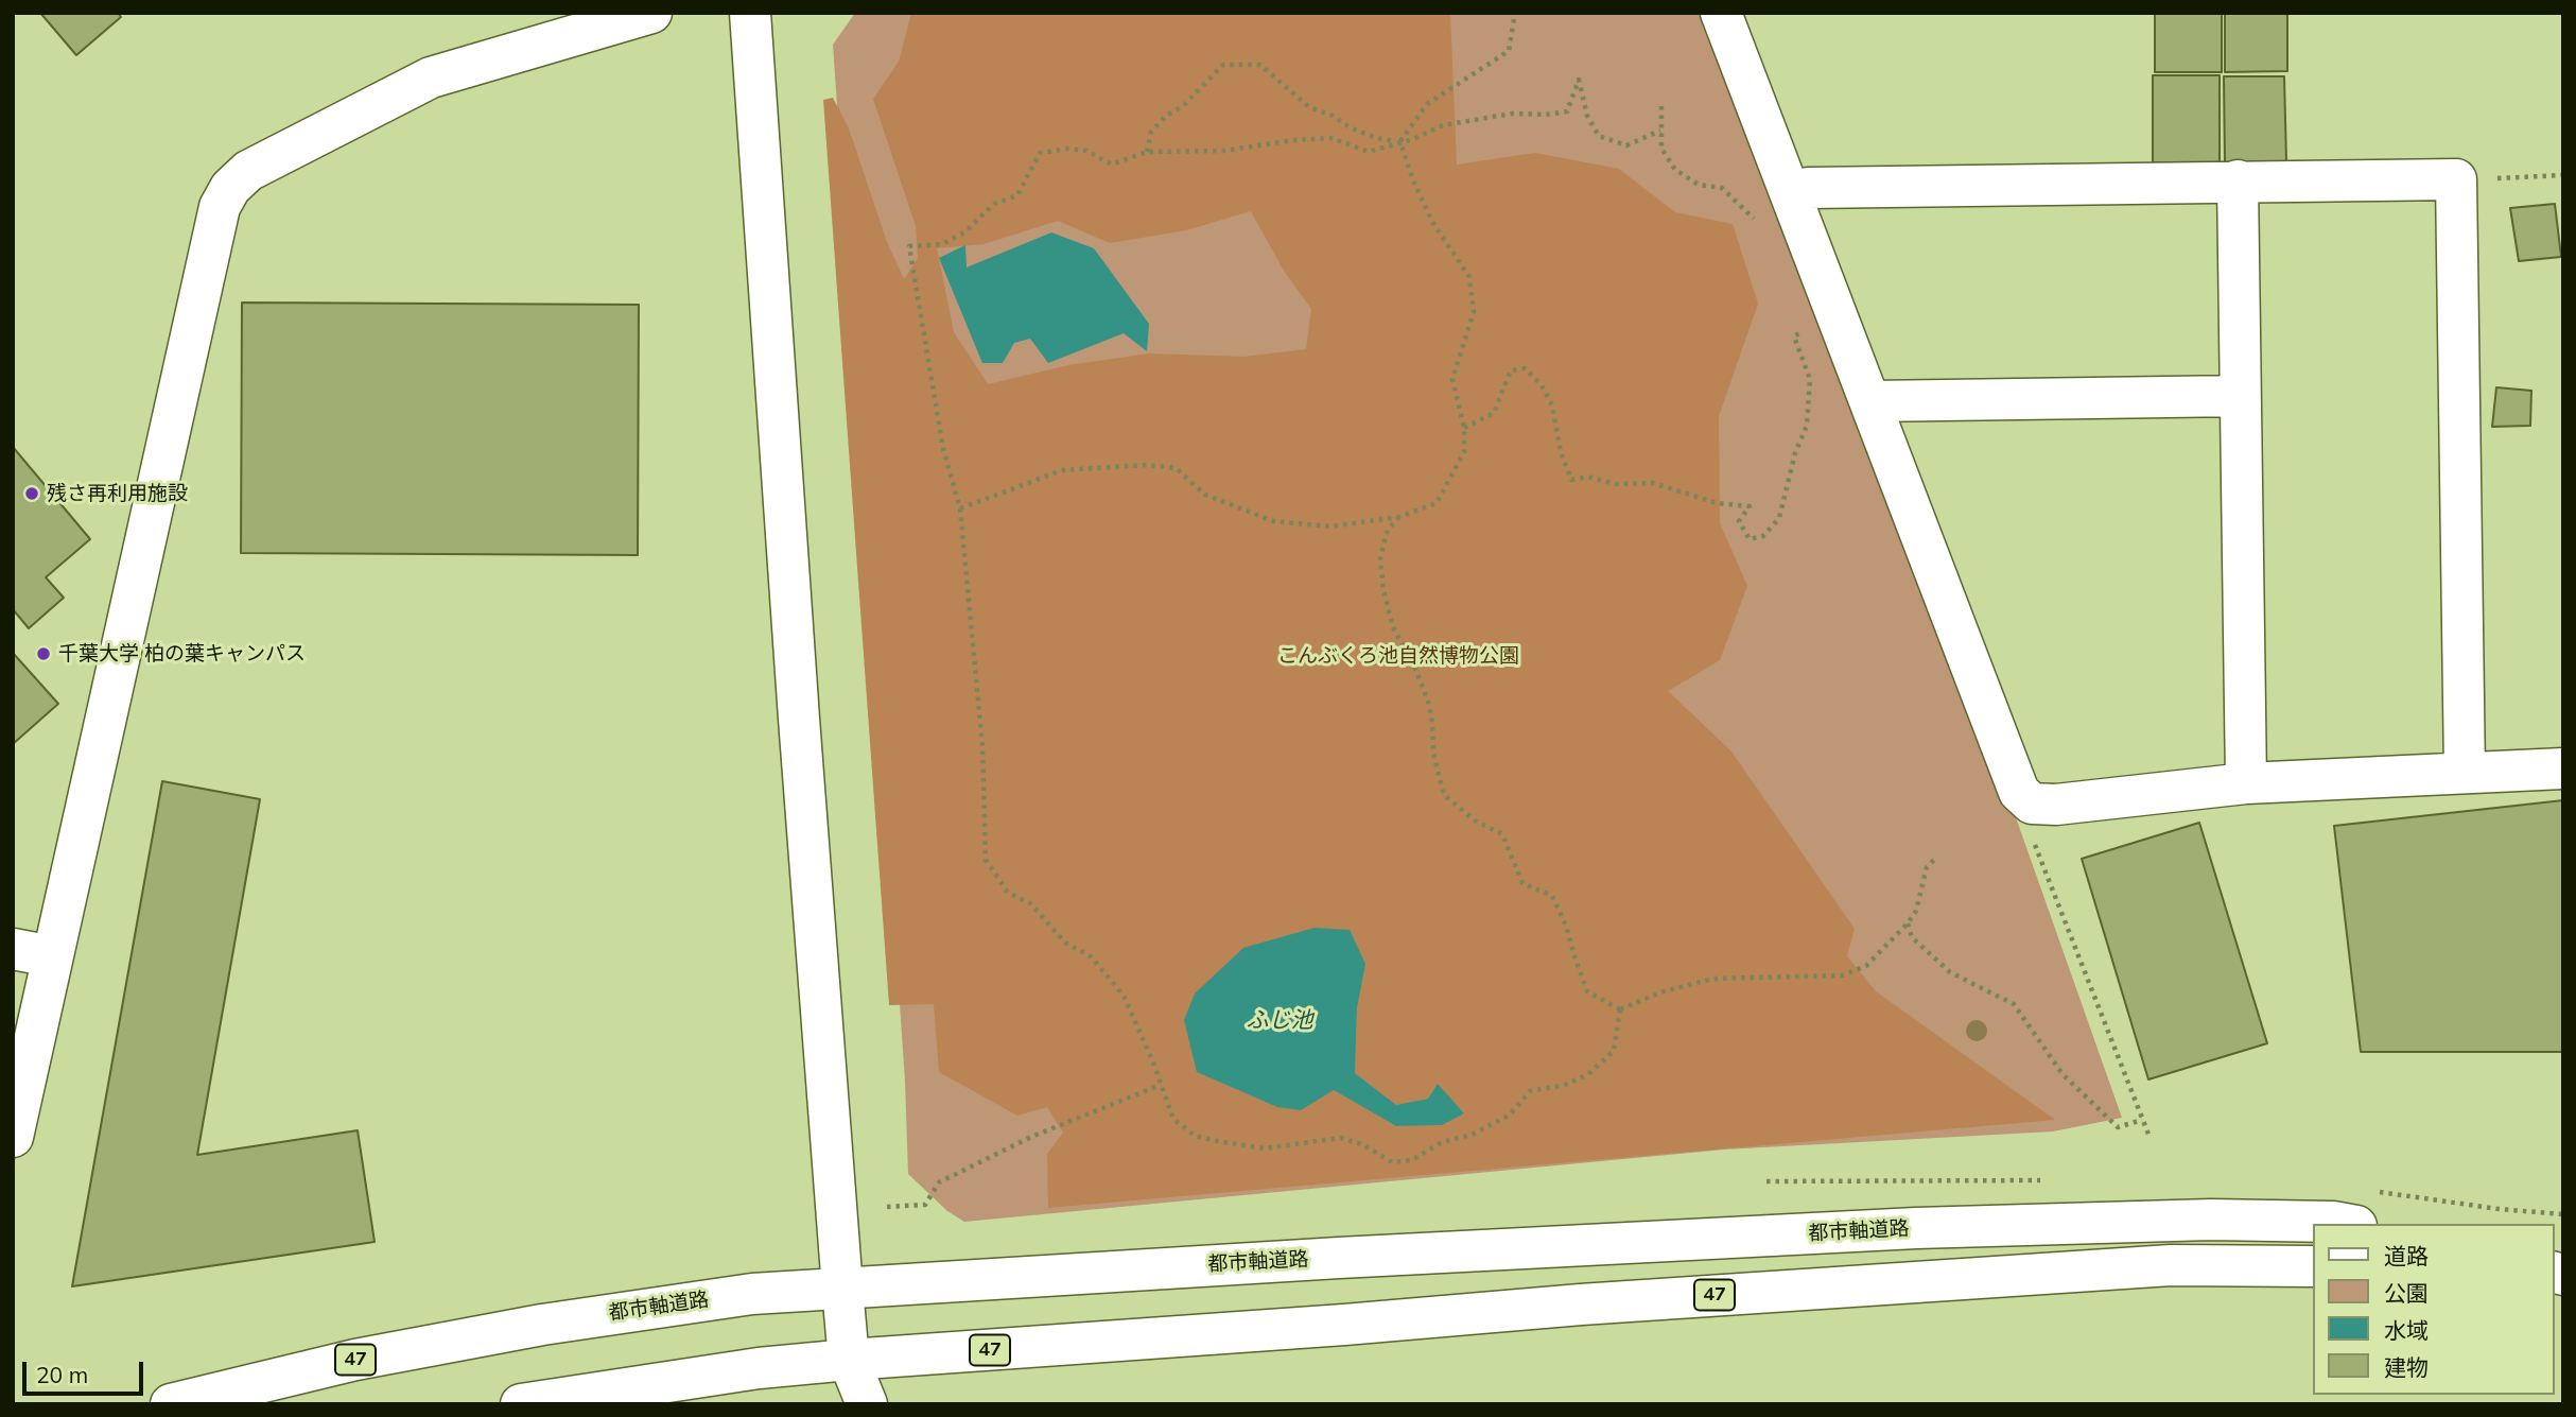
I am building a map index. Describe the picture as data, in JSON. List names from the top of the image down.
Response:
{
  "streets": {
    "street": ["都市軸道路", "47"]
  },
  "water": ["ふじ池"],
  "parks": ["こんぶくろ池自然博物公園"],
  "places": ["残さ再利用施設", "千葉大学 柏の葉キャンパス"],
  "legend": [
    "道路",
    "公園",
    "水域",
    "建物"
  ],
  "scale_bar": "20 m"
}
